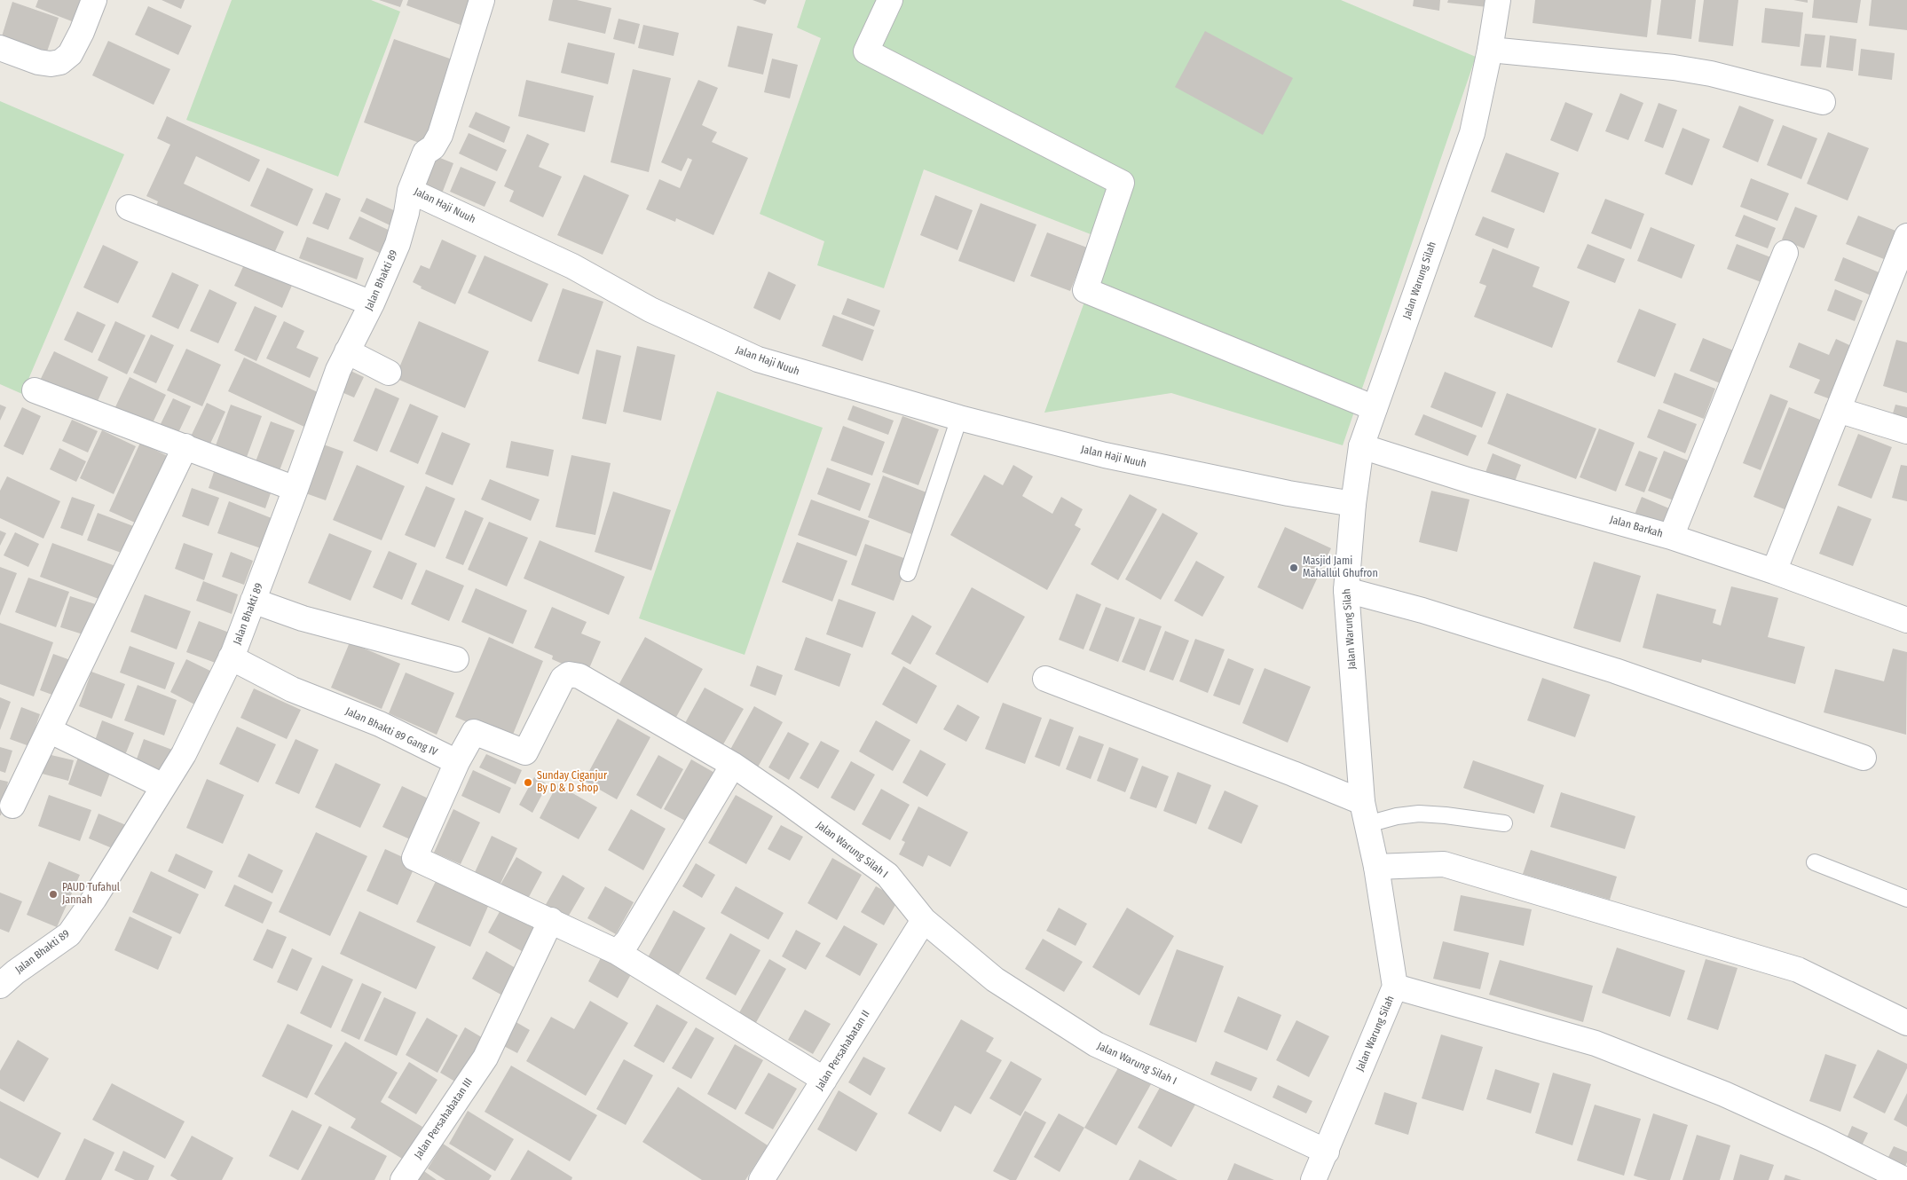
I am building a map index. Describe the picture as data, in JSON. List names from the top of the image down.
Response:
{
  "streets": {
    "street": [
      "Jalan Haji Nuuh",
      "Jalan Bhakti 89",
      "Jalan Warung Silah",
      "Jalan Barkah",
      "Jalan Bhakti 89 Gang IV",
      "Jalan Warung Silah I",
      "Jalan Persahabatan II",
      "Jalan Persahabatan III"
    ]
  },
  "crossings": [
    ["Jalan Haji Nuuh", "Jalan Bhakti 89"],
    ["Jalan Haji Nuuh", "Jalan Warung Silah"],
    ["Jalan Bhakti 89", "Jalan Bhakti 89 Gang IV"],
    ["Jalan Warung Silah", "Jalan Barkah"],
    ["Jalan Warung Silah", "Jalan Warung Silah I"],
    ["Jalan Bhakti 89 Gang IV", "Jalan Warung Silah I"],
    ["Jalan Warung Silah I", "Jalan Persahabatan II"]
  ],
  "places": ["Masjid Jami Mahallul Ghufron", "Sunday Ciganjur By D & D shop", "PAUD Tufahul Jannah"]
}
